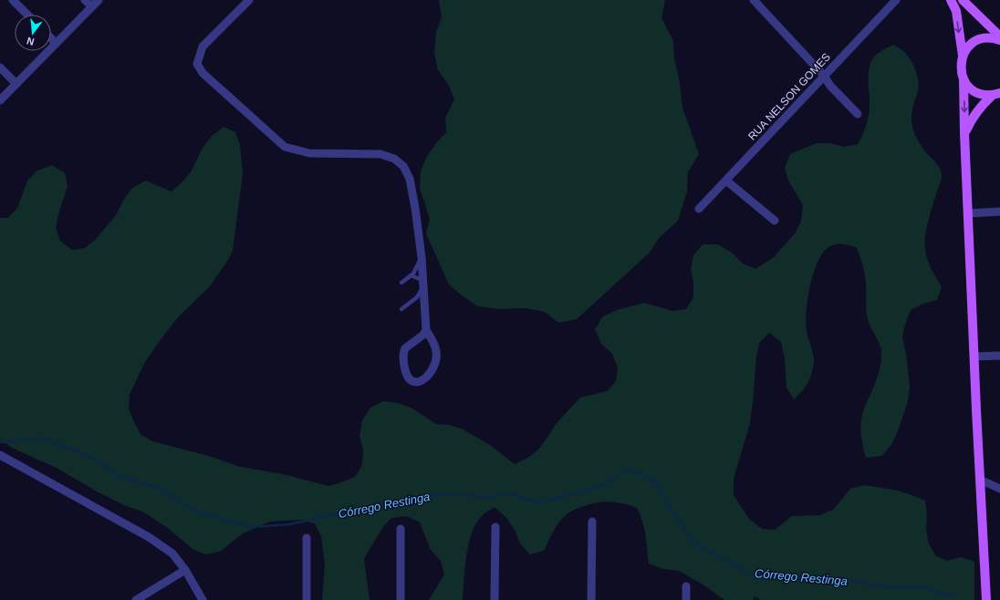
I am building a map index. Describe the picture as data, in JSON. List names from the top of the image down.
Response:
{
  "streets": {
    "street": ["RUA NELSON GOMES"]
  },
  "water": ["Córrego Restinga"],
  "north": "bottom"
}
